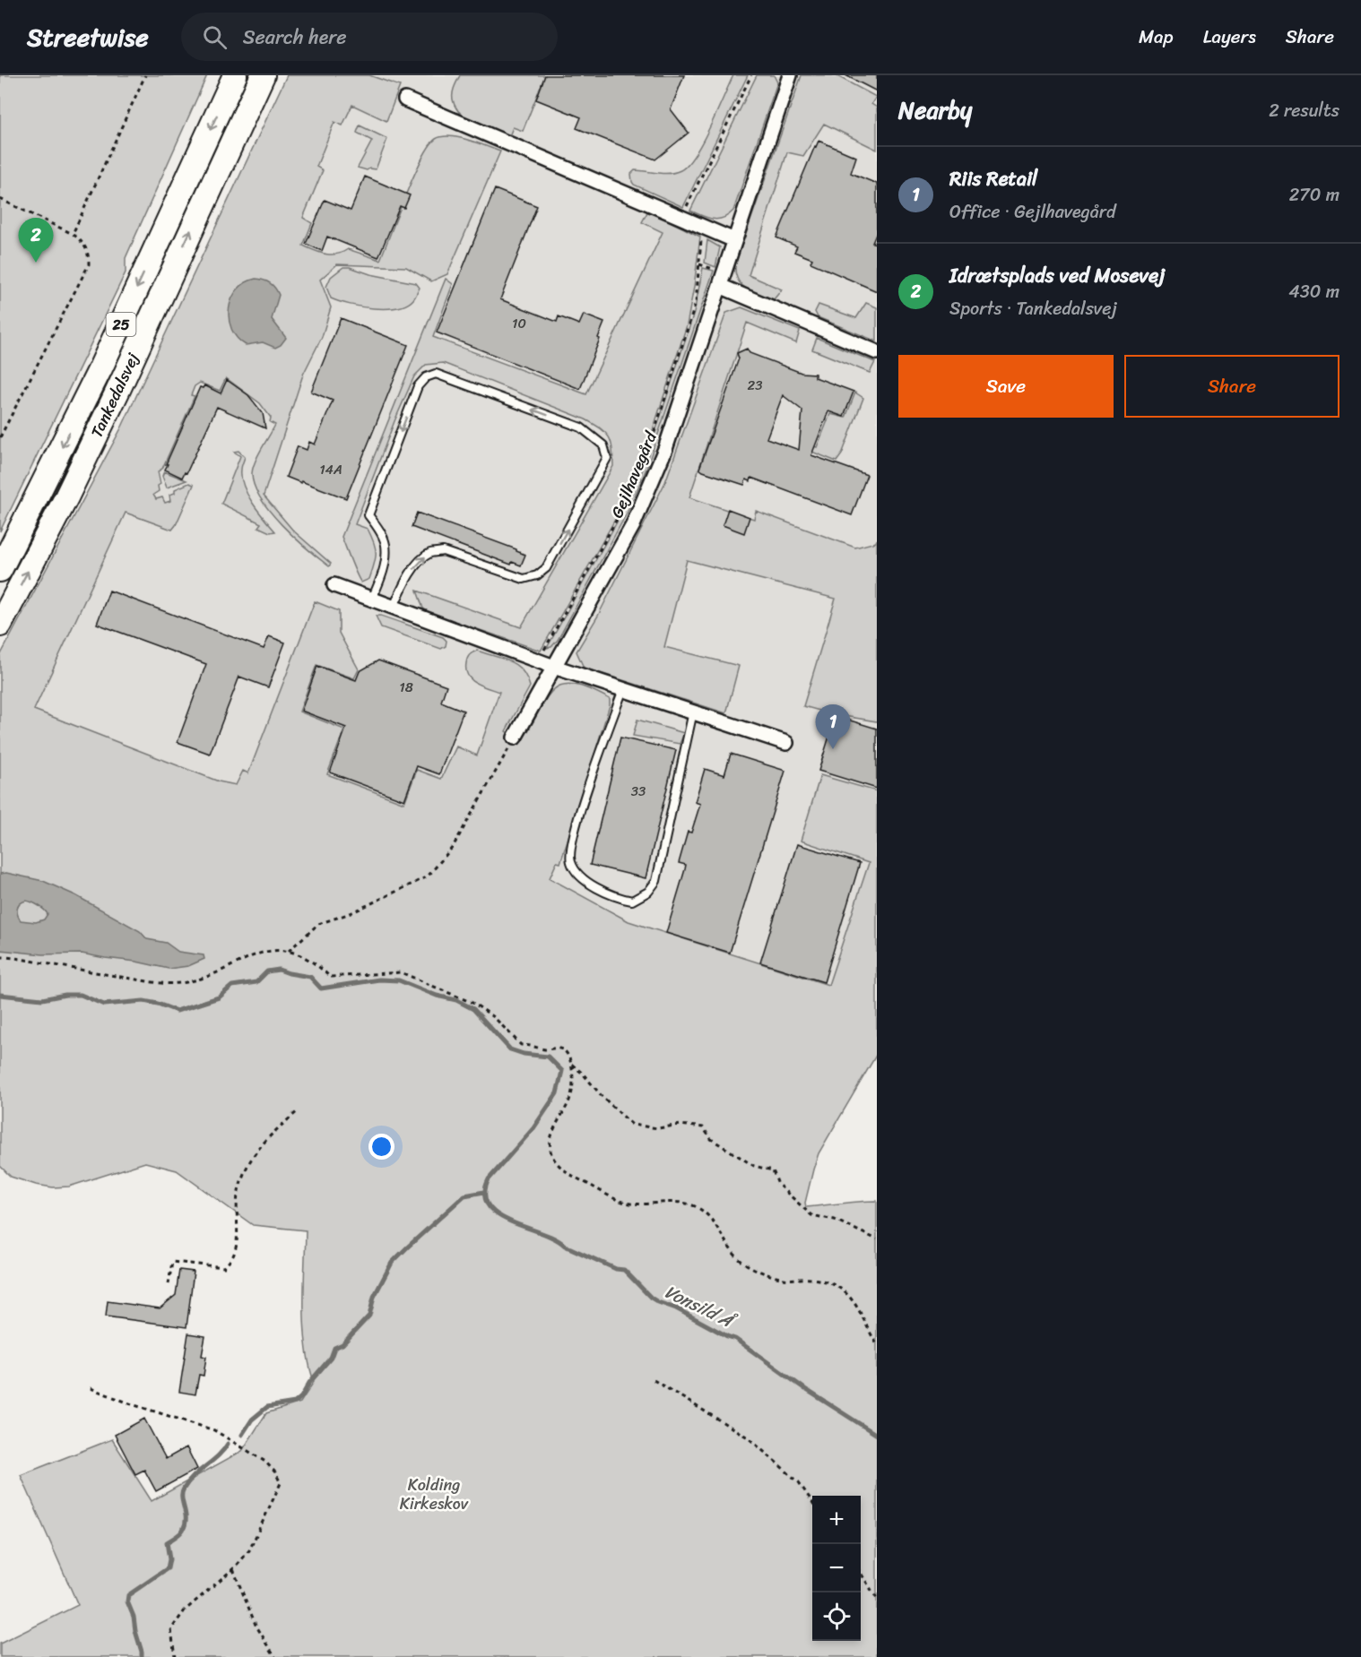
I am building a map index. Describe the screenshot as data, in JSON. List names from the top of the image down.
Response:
{
  "streets": {
    "highway": ["25", "Tankedalsvej"],
    "street": ["Gejlhavegård"]
  },
  "water": ["Vonsild Å"],
  "parks": ["Kolding Kirkeskov"],
  "house_numbers": [
    "10",
    "23",
    "14A",
    "18",
    "33"
  ],
  "page": {
    "header": "Streetwise",
    "search": "Search here",
    "nav": ["Map", "Layers", "Share"],
    "heading": ["Nearby", "2 results"],
    "list": [
      {
        "mark": "1",
        "name": "Riis Retail",
        "note": "Office · Gejlhavegård",
        "value": "270 m"
      },
      {
        "mark": "2",
        "name": "Idrætsplads ved Mosevej",
        "note": "Sports · Tankedalsvej",
        "value": "430 m"
      }
    ],
    "pins": ["2", "1"],
    "buttons": ["Save", "Share"],
    "map_buttons": ["+", "−"]
  }
}
